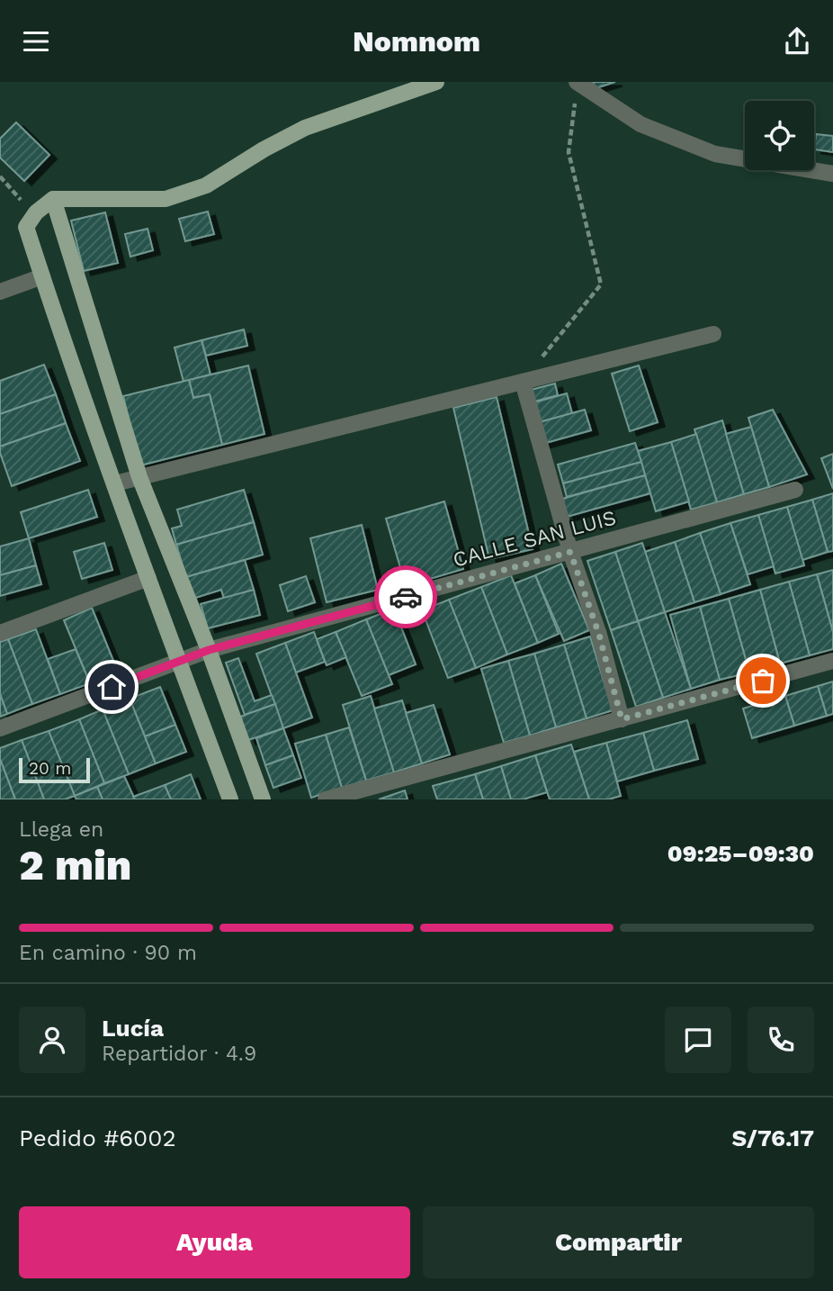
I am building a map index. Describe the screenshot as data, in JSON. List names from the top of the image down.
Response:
{
  "streets": {
    "street": ["CALLE SAN LUIS"]
  },
  "scale_bar": "20 m",
  "page": {
    "header": "Nomnom",
    "scale": "20 m",
    "heading": ["2 min", "Llega en", "09:25–09:30"],
    "panel": [
      "Lucía",
      "Repartidor · 4.9",
      "Pedido #6002",
      "S/76.17"
    ],
    "bar": "En camino · 90 m",
    "buttons": ["Ayuda", "Compartir"]
  }
}
